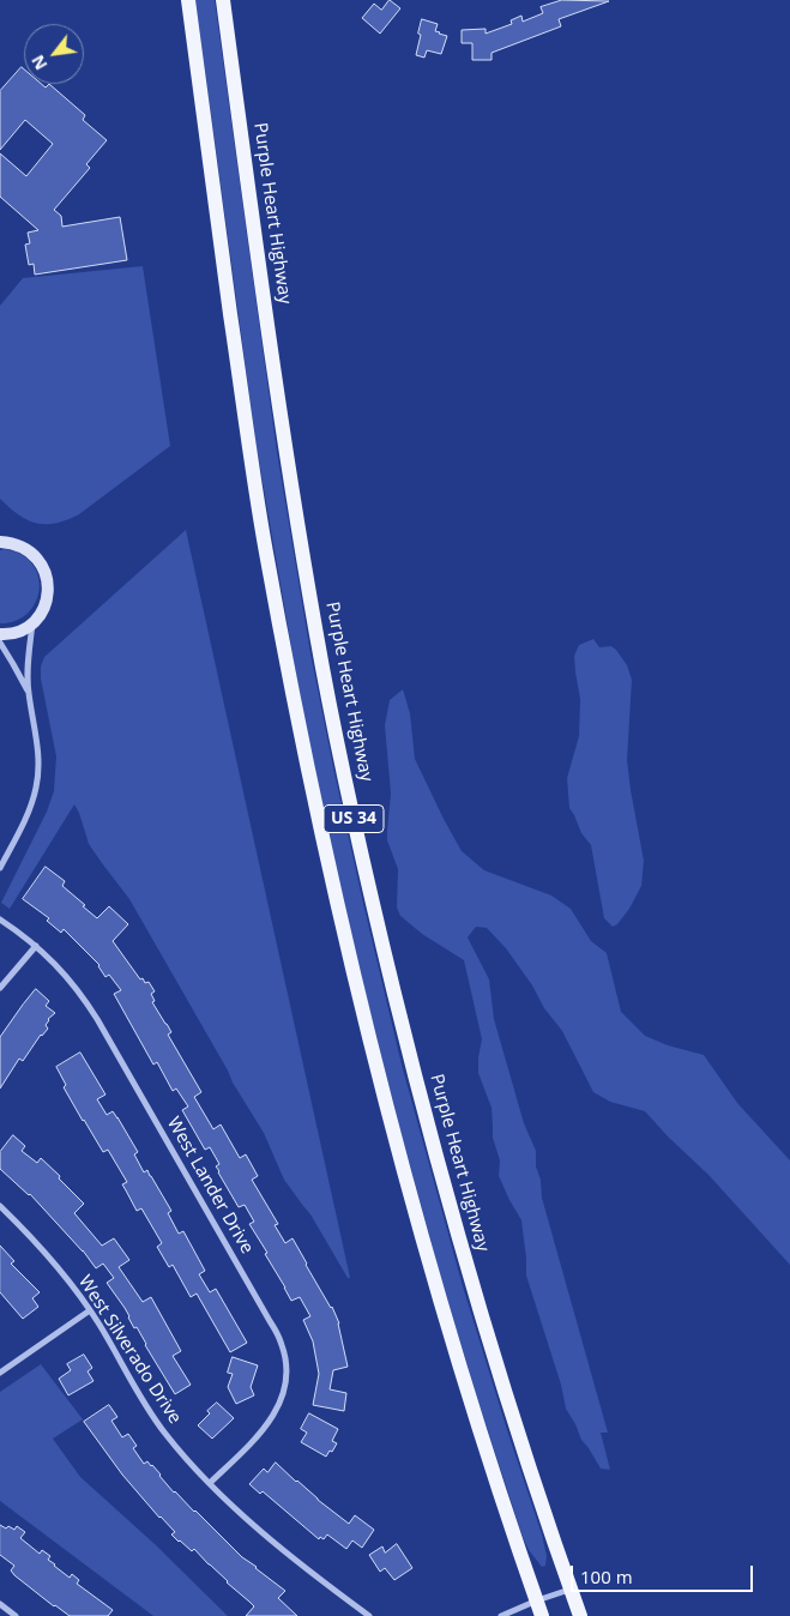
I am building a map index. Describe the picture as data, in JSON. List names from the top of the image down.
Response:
{
  "streets": {
    "main road": ["Purple Heart Highway", "US 34"],
    "street": ["West Lander Drive", "West Silverado Drive"]
  },
  "crossings": [
    ["West Lander Drive", "West Silverado Drive"]
  ],
  "scale_bar": "100 m",
  "north": "bottom left"
}
